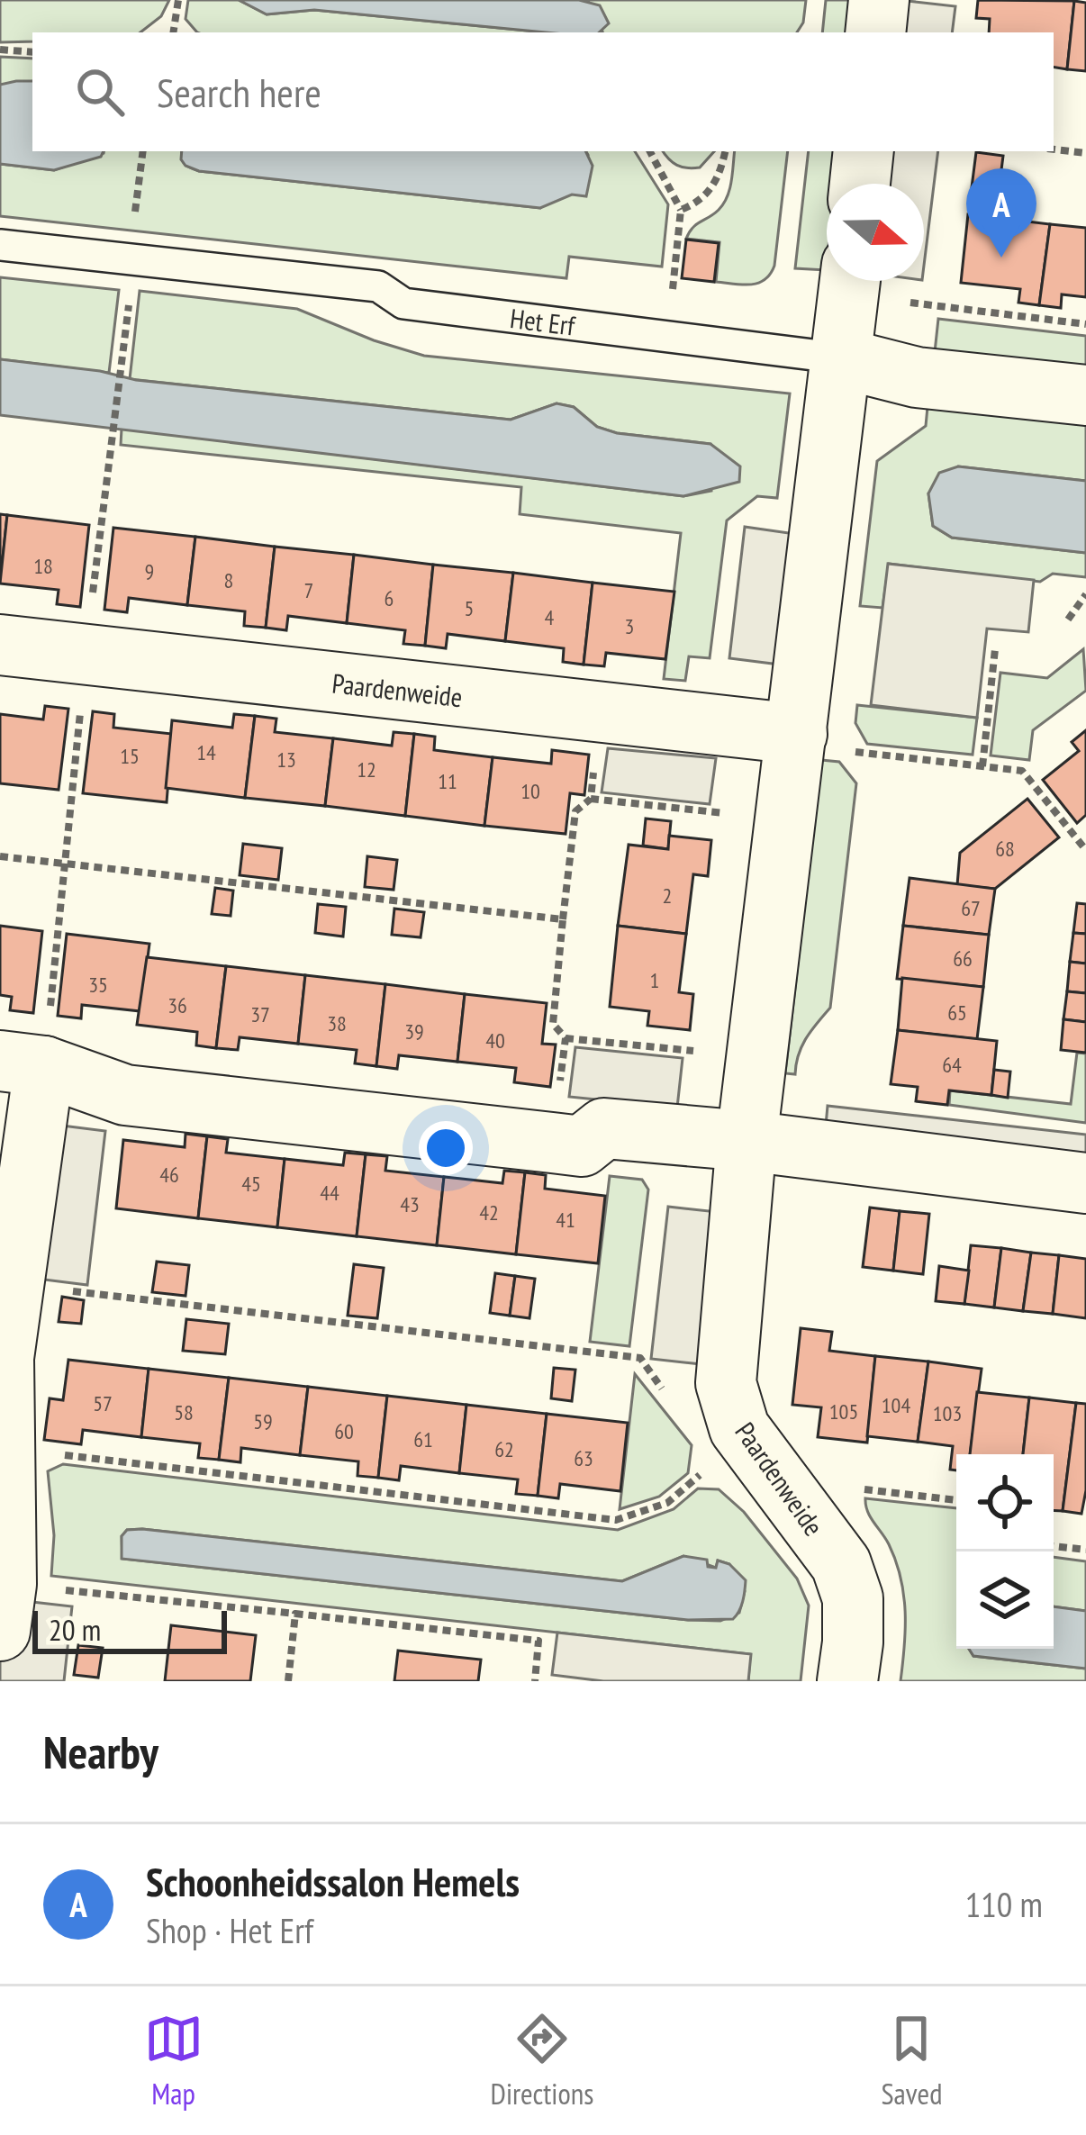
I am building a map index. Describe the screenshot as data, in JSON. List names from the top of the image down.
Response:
{
  "streets": {
    "street": ["Het Erf", "Paardenweide"]
  },
  "crossings": [
    ["Het Erf", "Paardenweide"]
  ],
  "house_numbers": [
    "18",
    "9",
    "8",
    "7",
    "6",
    "5",
    "4",
    "3",
    "14",
    "15",
    "13",
    "12",
    "11",
    "10",
    "68",
    "2",
    "67",
    "66",
    "1",
    "35",
    "36",
    "65",
    "37",
    "38",
    "39",
    "40",
    "64",
    "46",
    "45",
    "44",
    "43",
    "42",
    "41",
    "57",
    "104",
    "105",
    "58",
    "103",
    "59",
    "60",
    "61",
    "62",
    "63"
  ],
  "scale_bar": "20 m",
  "north": "right",
  "page": {
    "search": "Search here",
    "pins": "A",
    "scale": "20 m",
    "heading": "Nearby",
    "list": [
      {
        "mark": "A",
        "name": "Schoonheidssalon Hemels",
        "note": "Shop · Het Erf",
        "value": "110 m"
      }
    ],
    "nav": ["Map", "Directions", "Saved"]
  }
}
